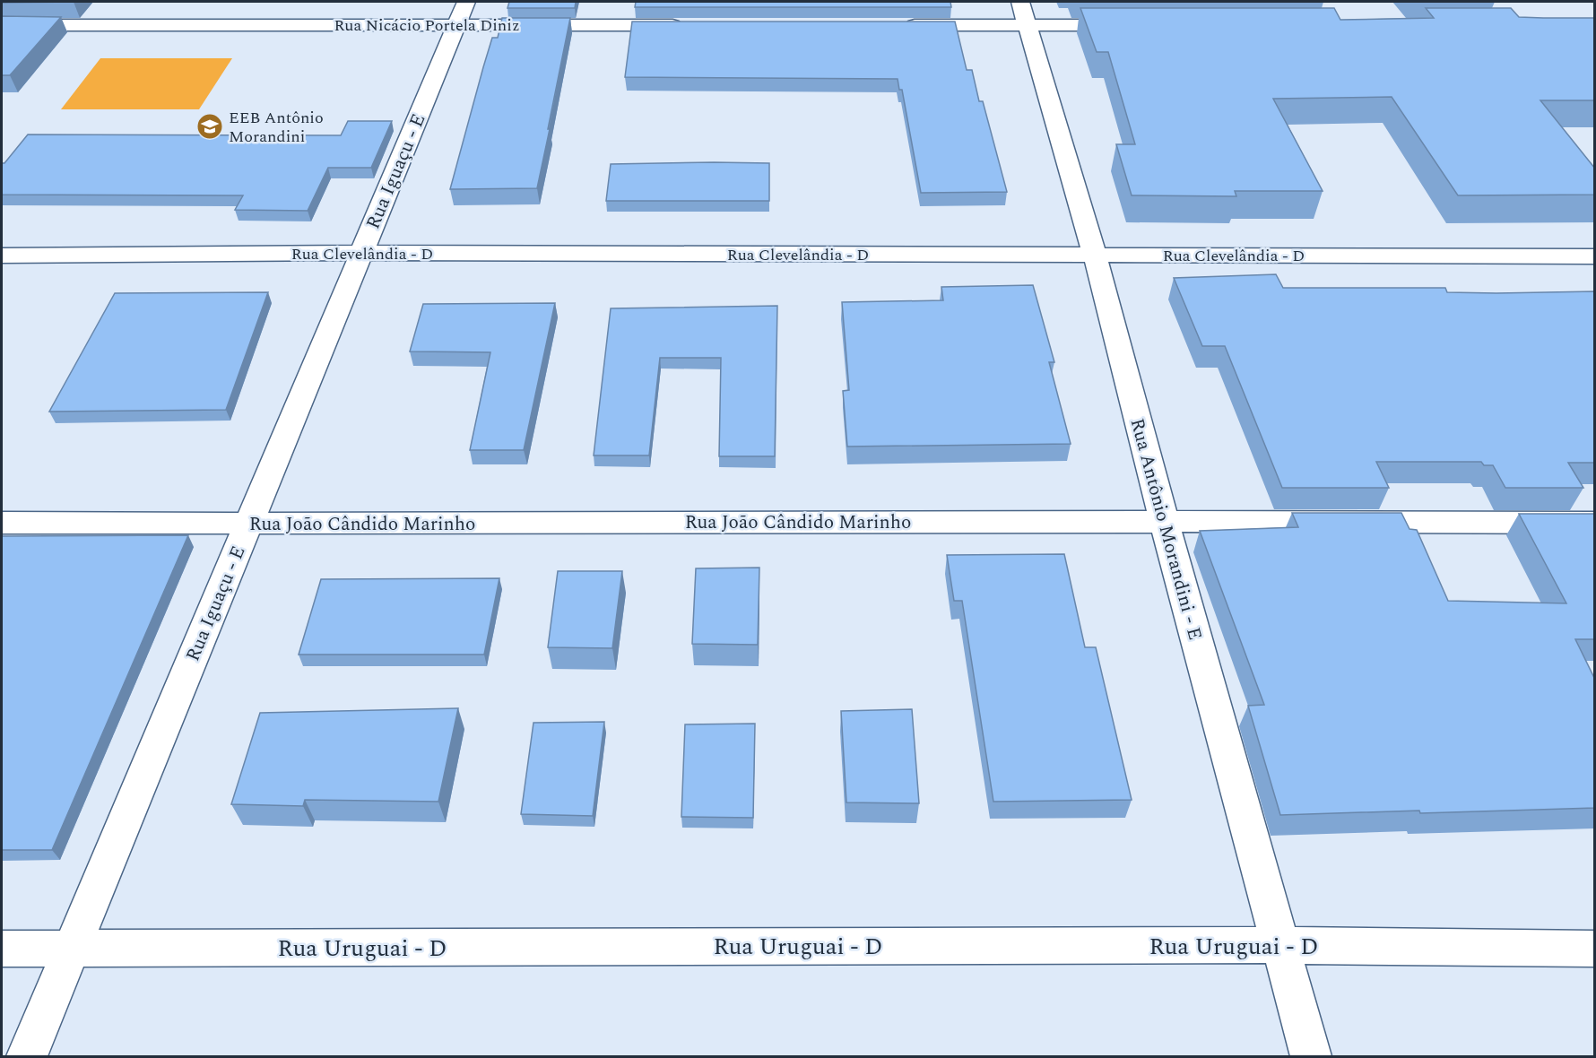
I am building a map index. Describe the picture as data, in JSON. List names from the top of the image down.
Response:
{
  "streets": {
    "street": [
      "Rua Nicácio Portela Diniz",
      "Rua Iguaçu - E",
      "Rua Clevelândia - D",
      "Rua João Cândido Marinho",
      "Rua Antônio Morandini - E",
      "Rua Uruguai - D"
    ]
  },
  "crossings": [
    ["Rua Nicácio Portela Diniz", "Rua Iguaçu - E"],
    ["Rua Iguaçu - E", "Rua Clevelândia - D"],
    ["Rua Iguaçu - E", "Rua João Cândido Marinho"],
    ["Rua Iguaçu - E", "Rua Uruguai - D"],
    ["Rua Clevelândia - D", "Rua Antônio Morandini - E"],
    ["Rua João Cândido Marinho", "Rua Antônio Morandini - E"],
    ["Rua Antônio Morandini - E", "Rua Uruguai - D"]
  ],
  "places": {
    "school or university": ["EEB Antônio Morandini"]
  }
}
